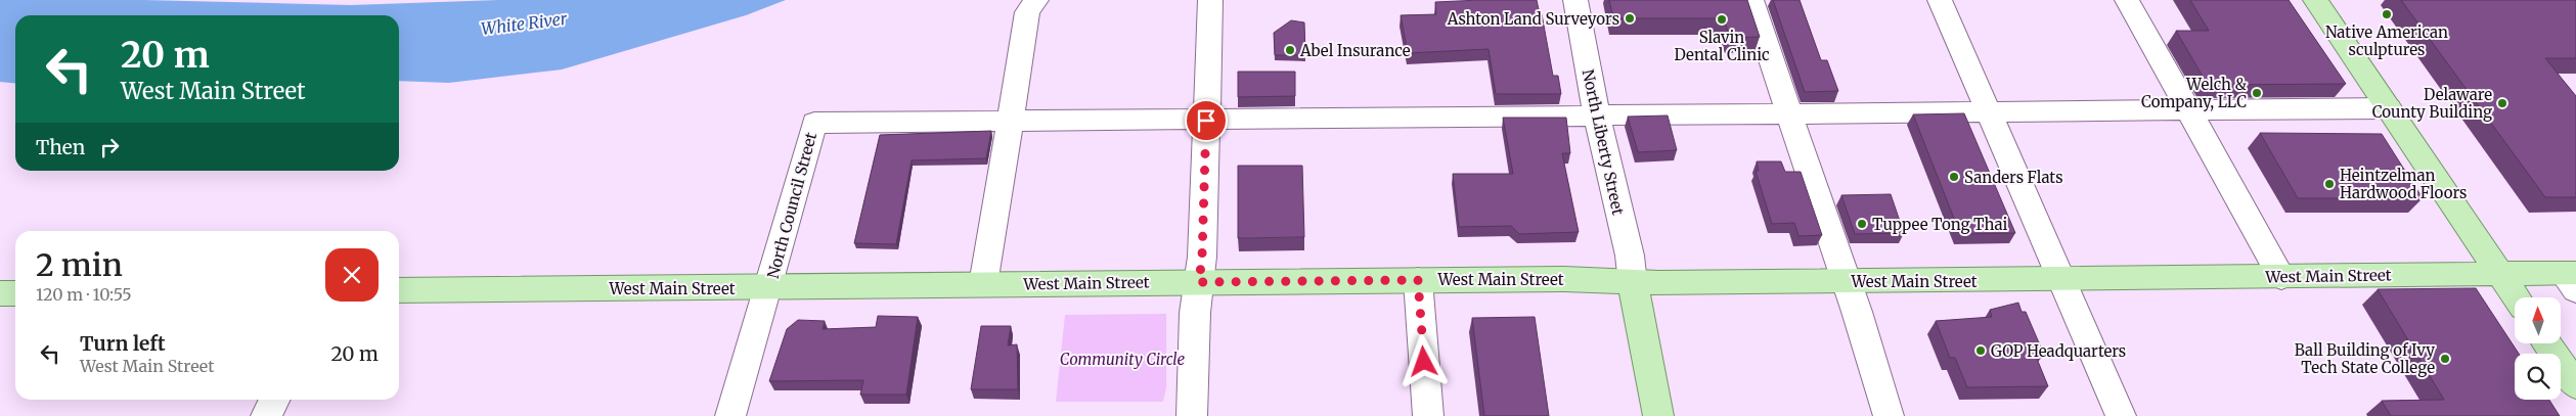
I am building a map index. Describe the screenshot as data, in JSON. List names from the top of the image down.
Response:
{
  "streets": {
    "main road": ["West Main Street"],
    "street": ["North Liberty Street", "North Council Street"]
  },
  "crossings": [
    ["North Liberty Street", "West Main Street"],
    ["North Council Street", "West Main Street"]
  ],
  "water": ["White River"],
  "parks": ["Community Circle"],
  "places": [
    "Native American sculptures",
    "Ashton Land Surveyors",
    "Slavin Dental Clinic",
    "Abel Insurance",
    "Welch & Company, LLC",
    "Delaware County Building",
    "Sanders Flats",
    "Heintzelman Hardwood Floors",
    "Tuppee Tong Thai",
    "GOP Headquarters",
    "Ball Building of Ivy Tech State College"
  ],
  "north": "top",
  "page": {
    "turn": ["20 m", "West Main Street"],
    "then": "Then",
    "heading": ["2 min", "120 m · 10:55"],
    "list": [
      {
        "name": "Turn left",
        "note": "West Main Street",
        "value": "20 m"
      }
    ]
  }
}
